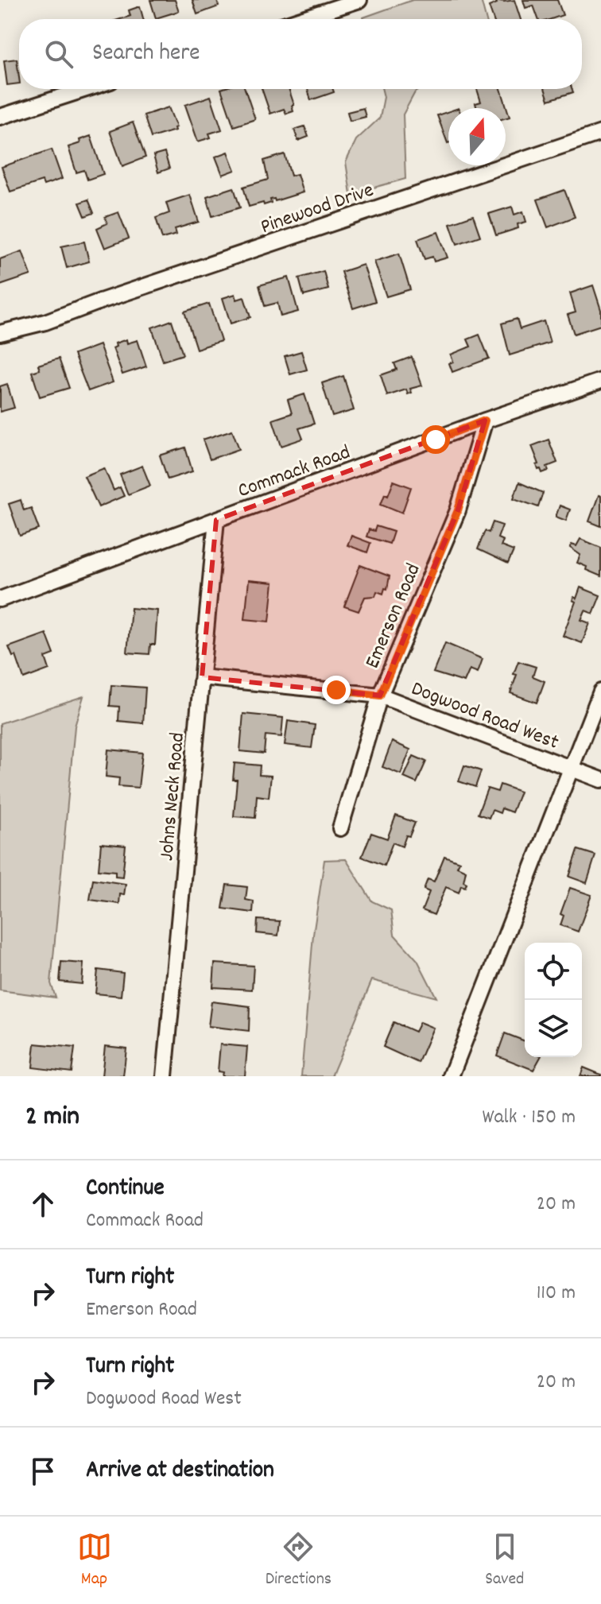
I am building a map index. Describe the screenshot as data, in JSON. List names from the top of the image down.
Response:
{
  "streets": {
    "street": [
      "Pinewood Drive",
      "Commack Road",
      "Emerson Road",
      "Dogwood Road West",
      "Johns Neck Road"
    ]
  },
  "crossings": [
    ["Commack Road", "Emerson Road"],
    ["Commack Road", "Johns Neck Road"],
    ["Emerson Road", "Dogwood Road West"],
    ["Dogwood Road West", "Johns Neck Road"]
  ],
  "north": "top",
  "page": {
    "search": "Search here",
    "heading": ["2 min", "Walk · 150 m"],
    "list": [
      ["Continue", "Commack Road", "20 m"],
      ["Turn right", "Emerson Road", "110 m"],
      ["Turn right", "Dogwood Road West", "20 m"],
      "Arrive at destination"
    ],
    "nav": ["Map", "Directions", "Saved"]
  }
}
